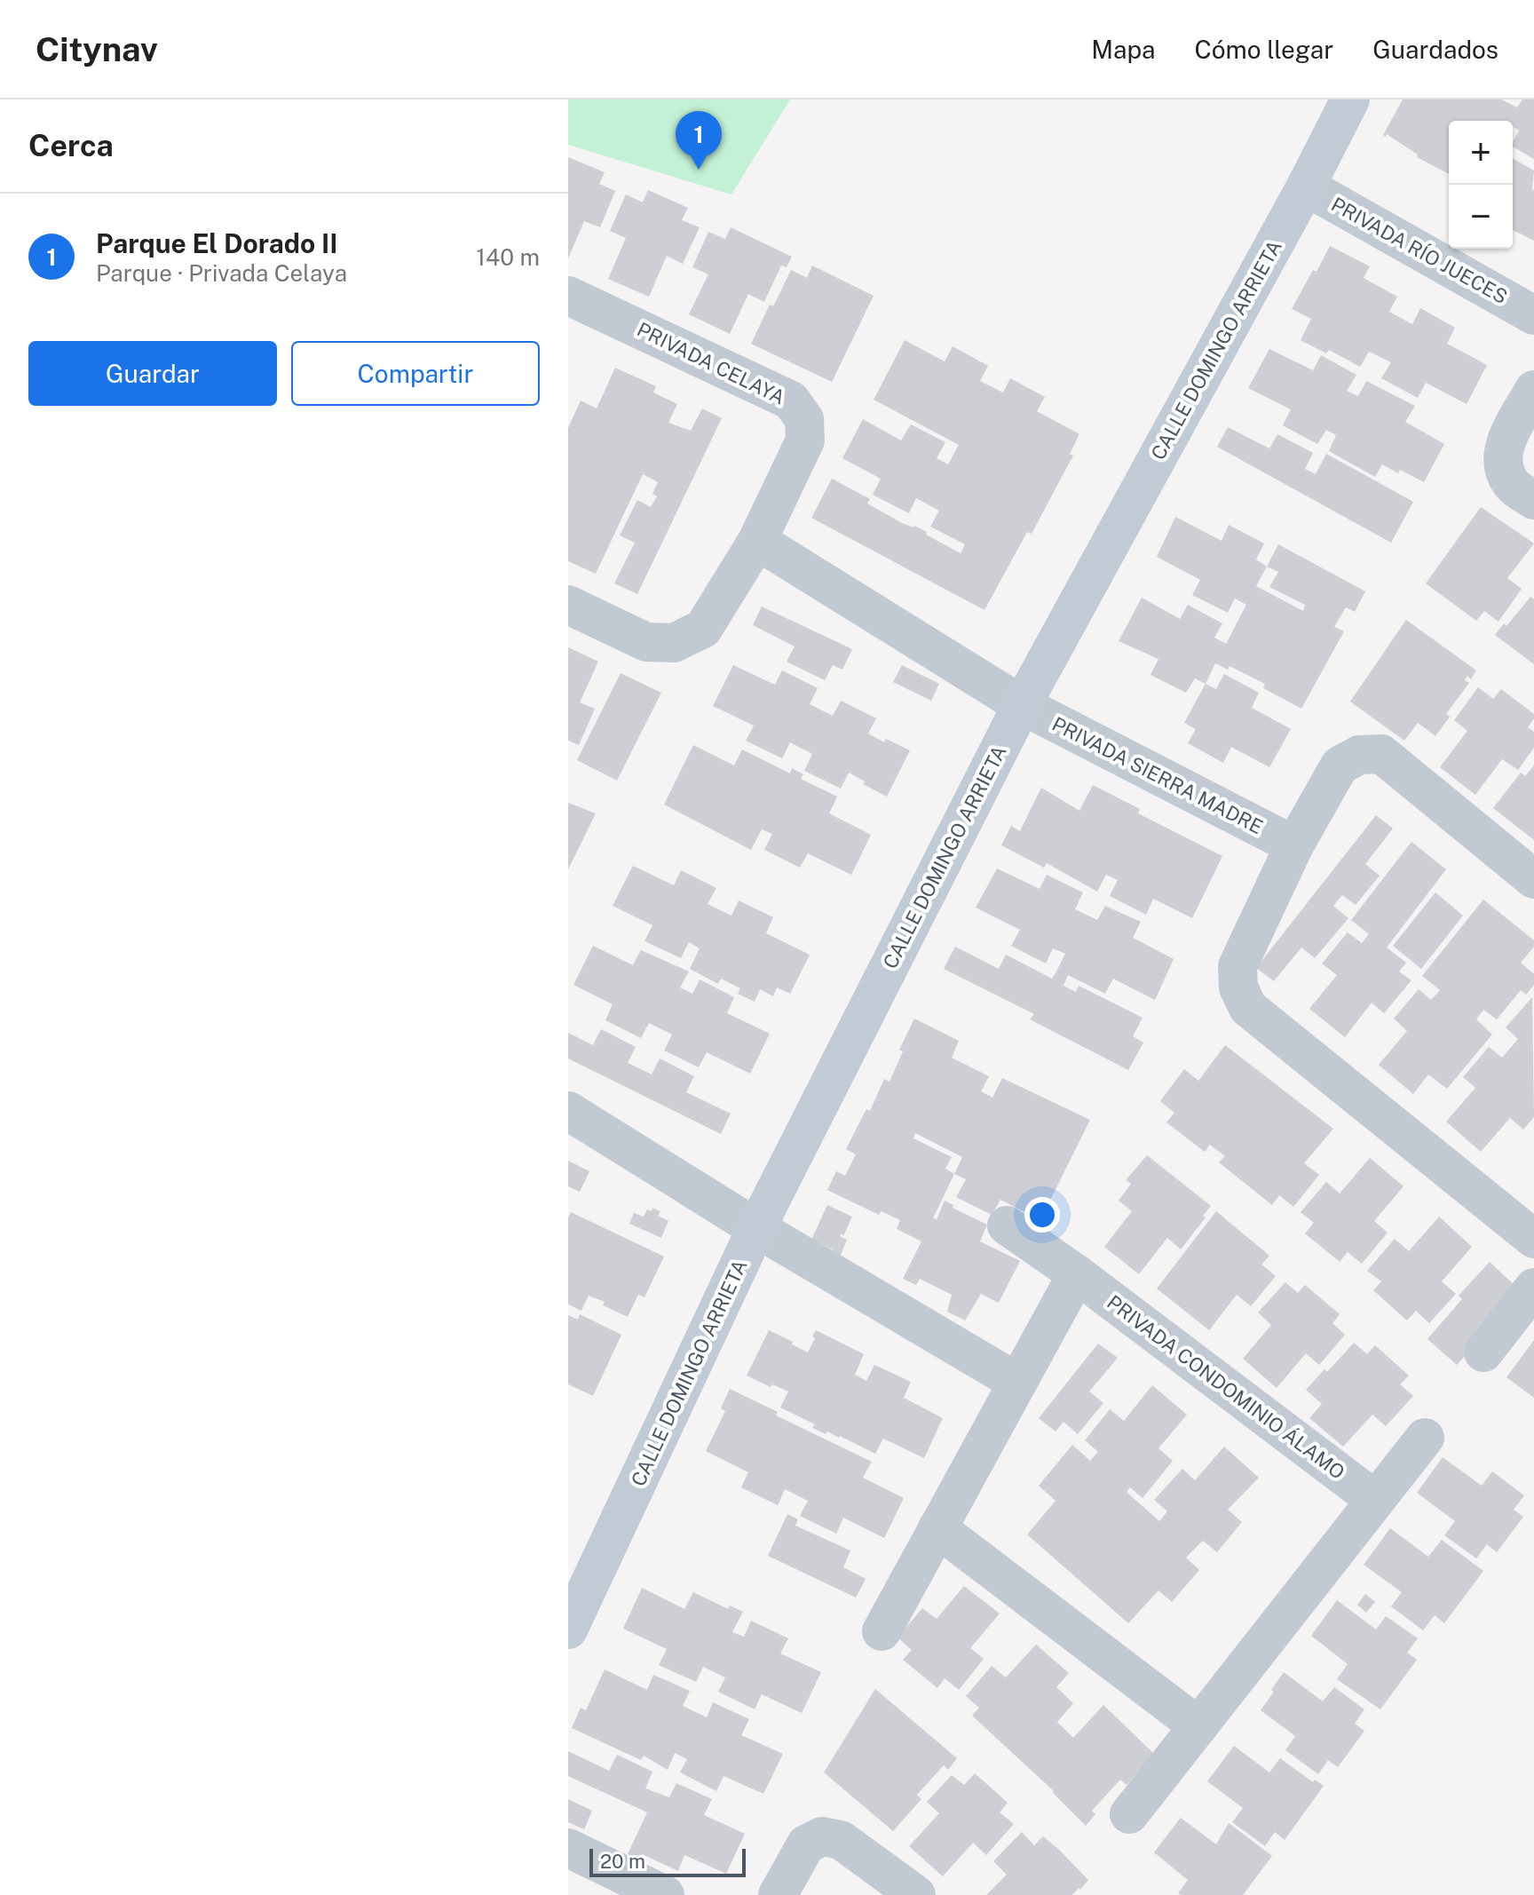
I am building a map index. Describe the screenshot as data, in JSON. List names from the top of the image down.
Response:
{
  "streets": {
    "street": [
      "PRIVADA RÍO JUECES",
      "CALLE DOMINGO ARRIETA",
      "PRIVADA CELAYA",
      "PRIVADA SIERRA MADRE",
      "PRIVADA CONDOMINIO ÁLAMO"
    ]
  },
  "crossings": [
    ["PRIVADA RÍO JUECES", "CALLE DOMINGO ARRIETA"],
    ["CALLE DOMINGO ARRIETA", "PRIVADA SIERRA MADRE"]
  ],
  "scale_bar": "20 m",
  "page": {
    "header": "Citynav",
    "nav": ["Mapa", "Cómo llegar", "Guardados"],
    "heading": "Cerca",
    "pins": "1",
    "map_buttons": ["+", "−"],
    "list": [
      {
        "mark": "1",
        "name": "Parque El Dorado II",
        "note": "Parque · Privada Celaya",
        "value": "140 m"
      }
    ],
    "buttons": ["Guardar", "Compartir"],
    "scale": "20 m"
  }
}
